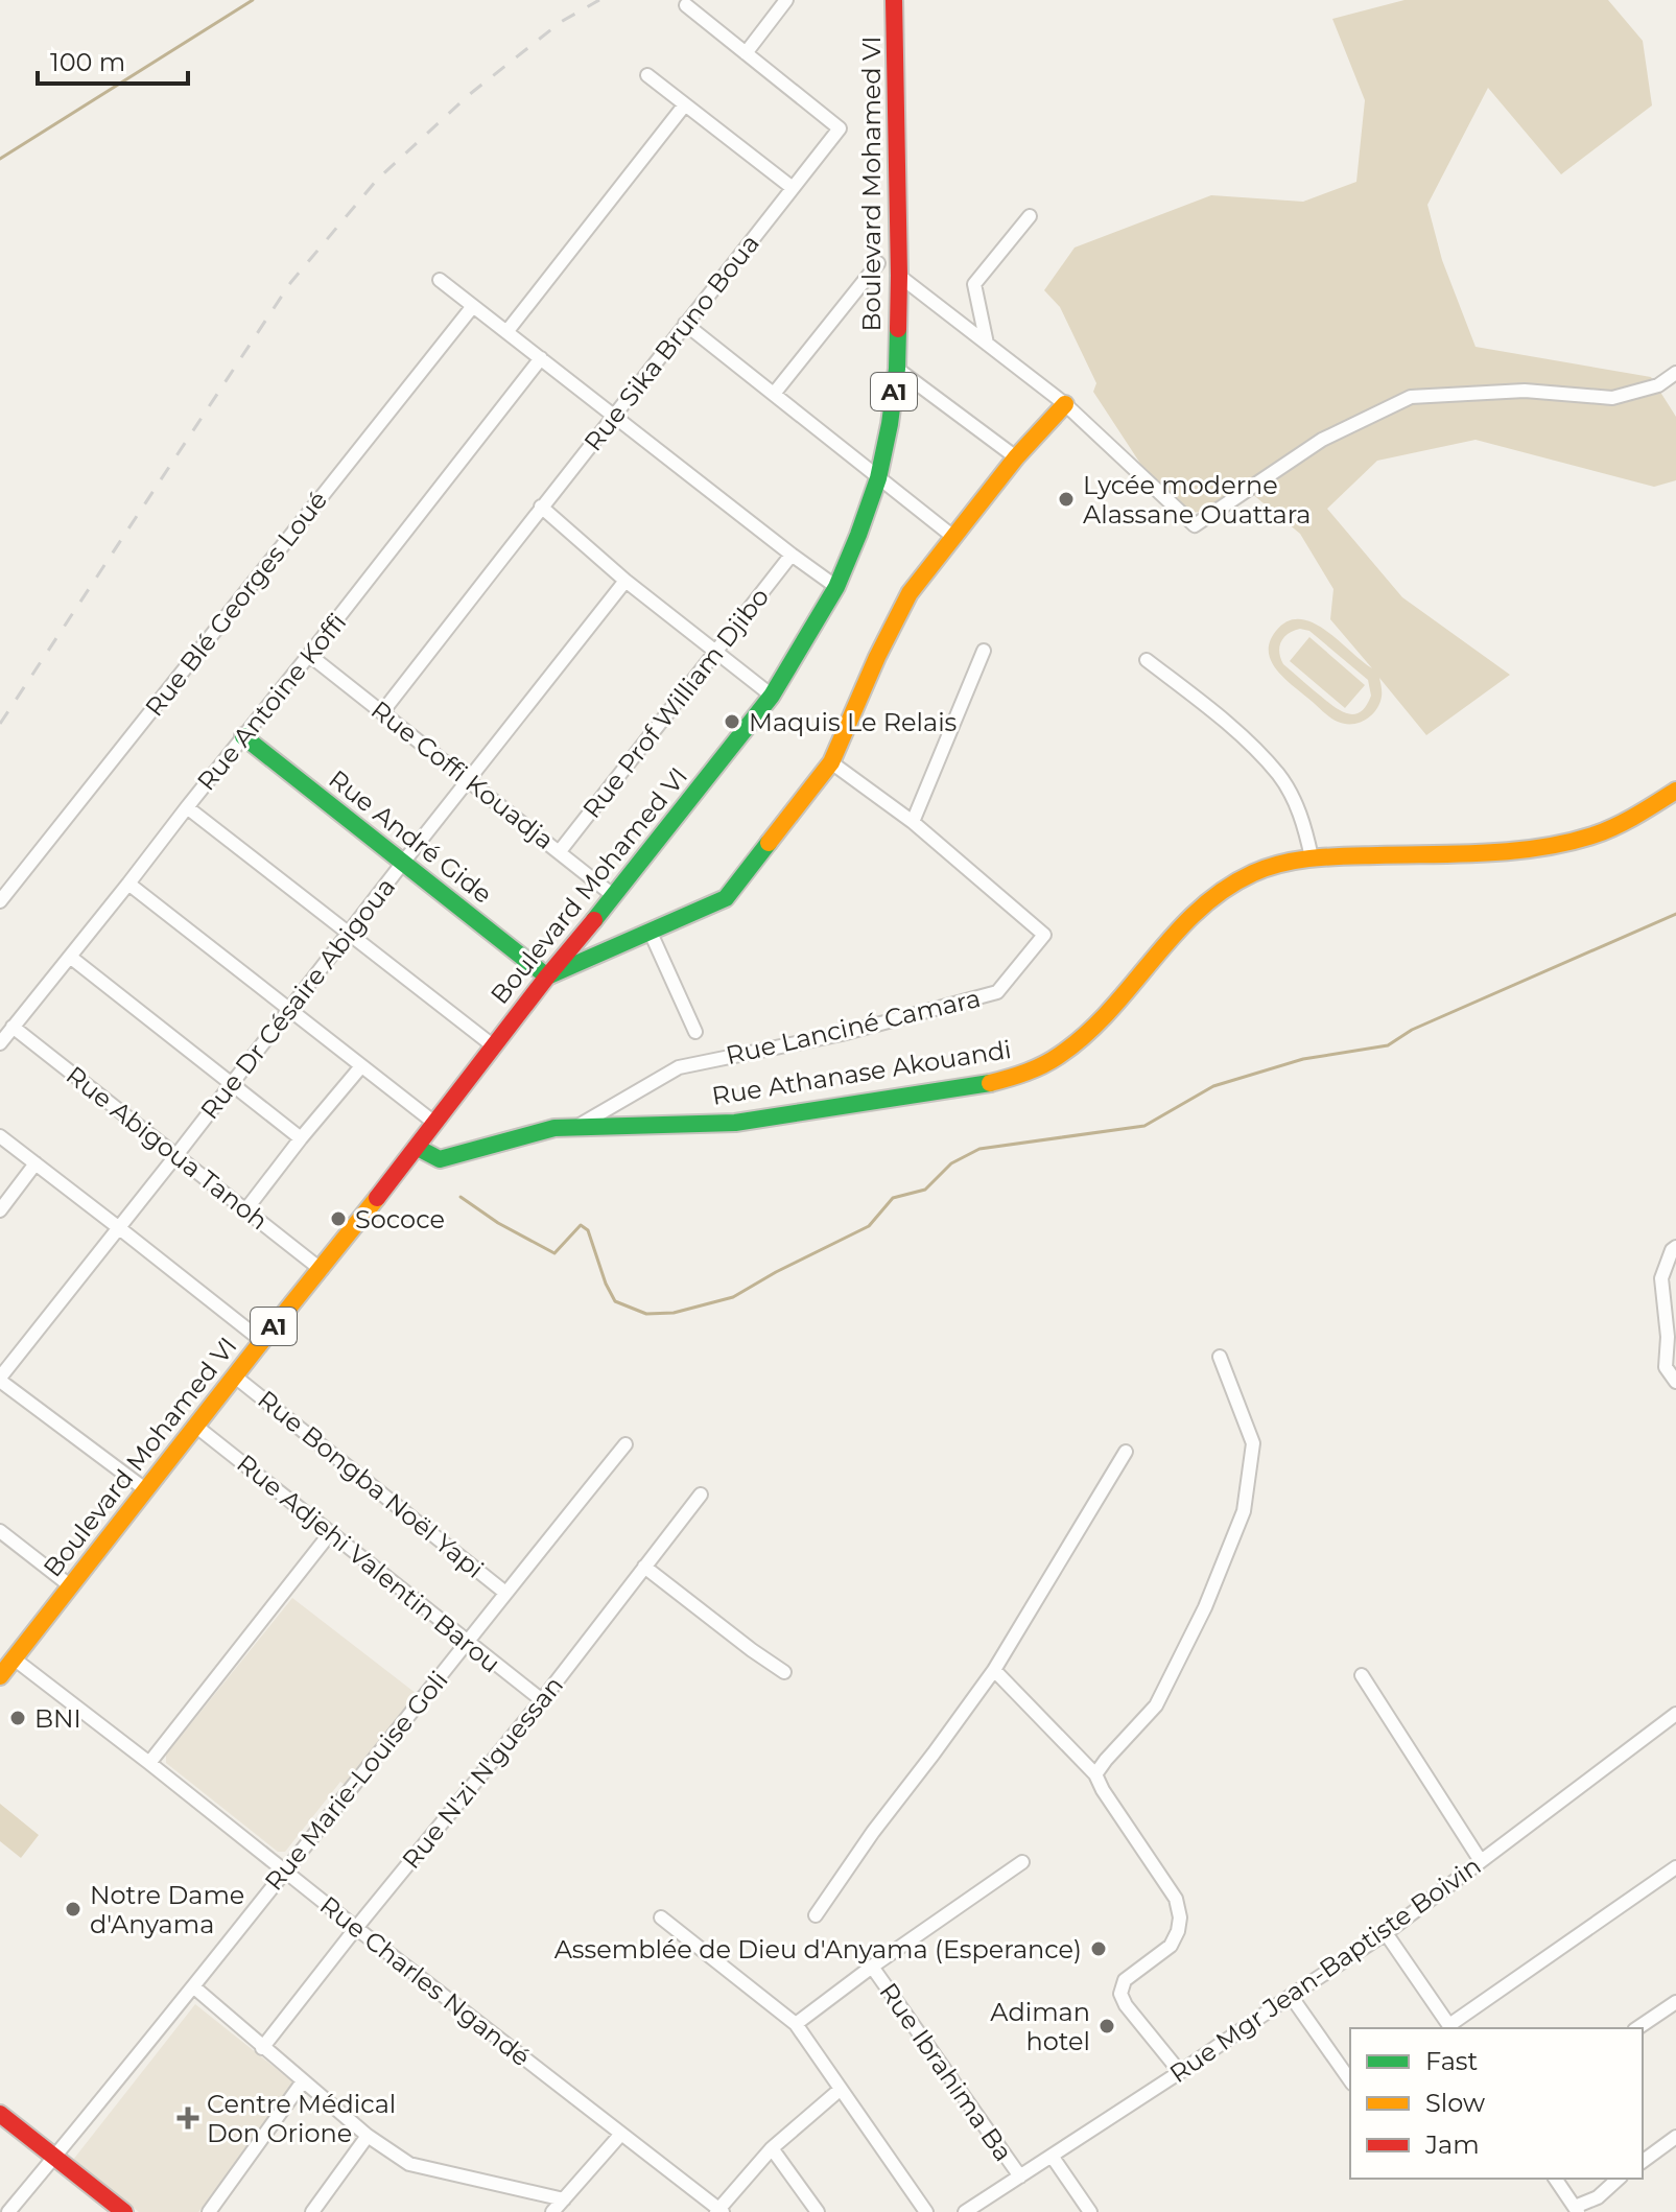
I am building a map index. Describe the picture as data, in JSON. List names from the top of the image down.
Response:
{
  "streets": {
    "street": [
      "Boulevard Mohamed VI",
      "Rue Sika Bruno Boua",
      "A1",
      "Rue Blé Georges Loué",
      "Rue Antoine Koffi",
      "Rue Prof William Djibo",
      "Rue Coffi Kouadja",
      "Rue André Gide",
      "Rue Dr Césaire Abigoua",
      "Rue Lanciné Camara",
      "Rue Athanase Akouandi",
      "Rue Abigoua Tanoh",
      "Rue Bongba Noël Yapi",
      "Rue Adjehi Valentin Barou",
      "Rue N'zi N'guessan",
      "Rue Marie-Louise Goli",
      "Rue Mgr Jean-Baptiste Boivin",
      "Rue Charles Ngandé",
      "Rue Ibrahima Ba"
    ]
  },
  "crossings": [
    ["Boulevard Mohamed VI", "Rue Coffi Kouadja"],
    ["Boulevard Mohamed VI", "Rue André Gide"],
    ["Boulevard Mohamed VI", "Rue Athanase Akouandi"],
    ["Boulevard Mohamed VI", "Rue Abigoua Tanoh"],
    ["Boulevard Mohamed VI", "Rue Bongba Noël Yapi"],
    ["Boulevard Mohamed VI", "Rue Adjehi Valentin Barou"],
    ["Boulevard Mohamed VI", "Rue Charles Ngandé"],
    ["Rue Sika Bruno Boua", "Rue Coffi Kouadja"],
    ["Rue Antoine Koffi", "Rue Coffi Kouadja"],
    ["Rue Antoine Koffi", "Rue André Gide"],
    ["Rue Antoine Koffi", "Rue Abigoua Tanoh"],
    ["Rue Prof William Djibo", "Rue Coffi Kouadja"],
    ["Rue Coffi Kouadja", "Rue Dr Césaire Abigoua"],
    ["Rue André Gide", "Rue Dr Césaire Abigoua"],
    ["Rue Dr Césaire Abigoua", "Rue Abigoua Tanoh"],
    ["Rue Lanciné Camara", "Rue Athanase Akouandi"],
    ["Rue Bongba Noël Yapi", "Rue Marie-Louise Goli"],
    ["Rue Adjehi Valentin Barou", "Rue N'zi N'guessan"],
    ["Rue Adjehi Valentin Barou", "Rue Marie-Louise Goli"],
    ["Rue N'zi N'guessan", "Rue Charles Ngandé"],
    ["Rue Marie-Louise Goli", "Rue Charles Ngandé"],
    ["Rue Mgr Jean-Baptiste Boivin", "Rue Ibrahima Ba"]
  ],
  "places": {
    "other": [
      "Lycée moderne Alassane Ouattara",
      "Maquis Le Relais",
      "Sococe",
      "BNI",
      "Notre Dame d'Anyama",
      "Assemblée de Dieu d'Anyama (Esperance)",
      "Adiman hotel"
    ],
    "health": ["Centre Médical Don Orione"]
  },
  "legend": ["Fast", "Slow", "Jam"],
  "scale_bar": "100 m"
}
